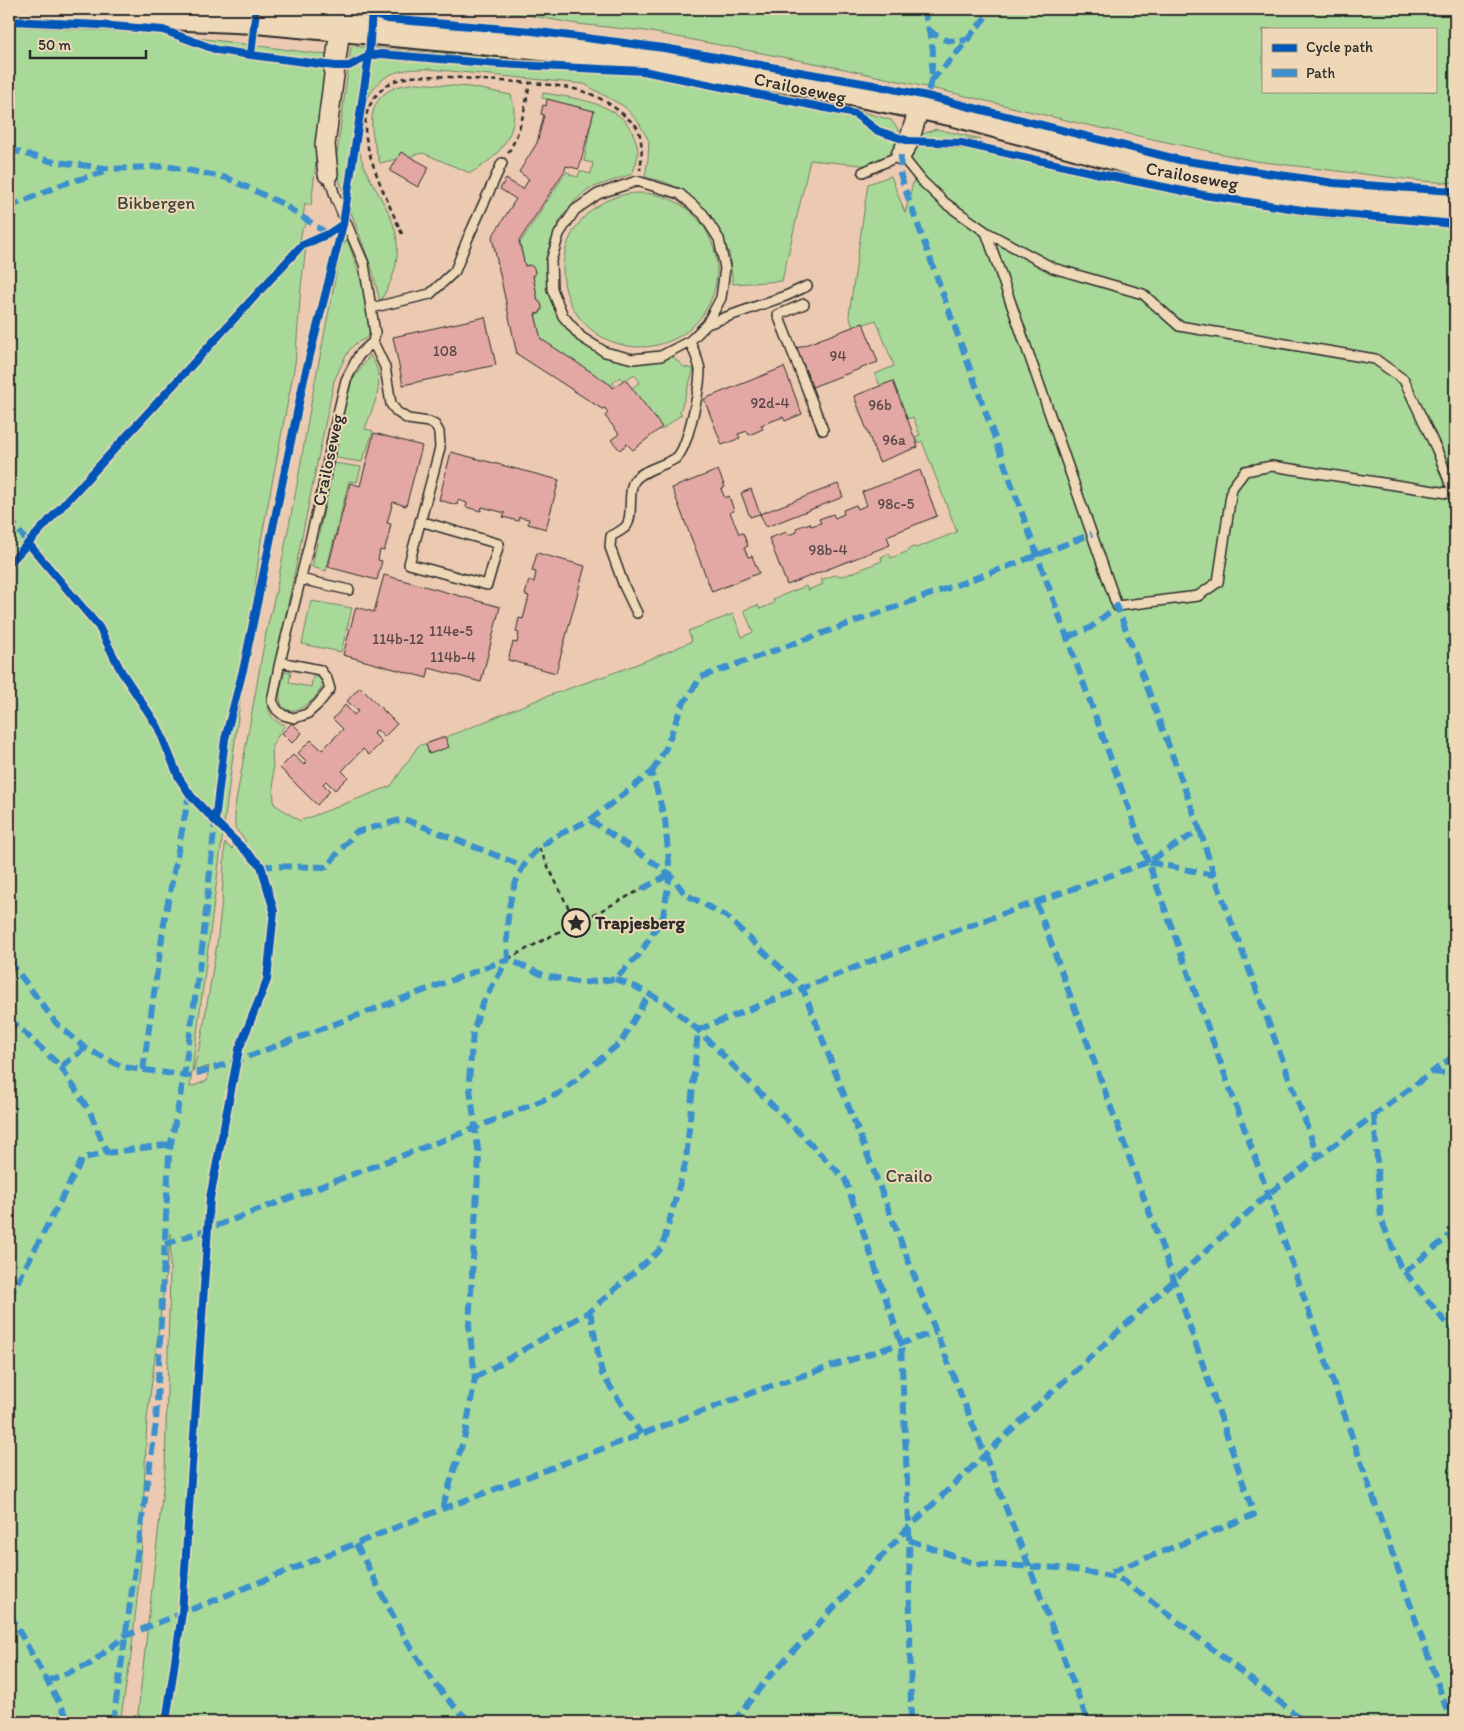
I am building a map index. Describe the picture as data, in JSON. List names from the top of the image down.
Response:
{
  "streets": {
    "main road": ["Crailoseweg"]
  },
  "parks": ["Bikbergen", "Crailo"],
  "places": {
    "place": ["Trapjesberg"]
  },
  "house_numbers": [
    "108",
    "94",
    "92d-4",
    "96b",
    "96a",
    "98c-5",
    "98b-4",
    "114e-5",
    "114b-12",
    "114b-4"
  ],
  "legend": ["Cycle path", "Path"],
  "scale_bar": "50 m"
}
